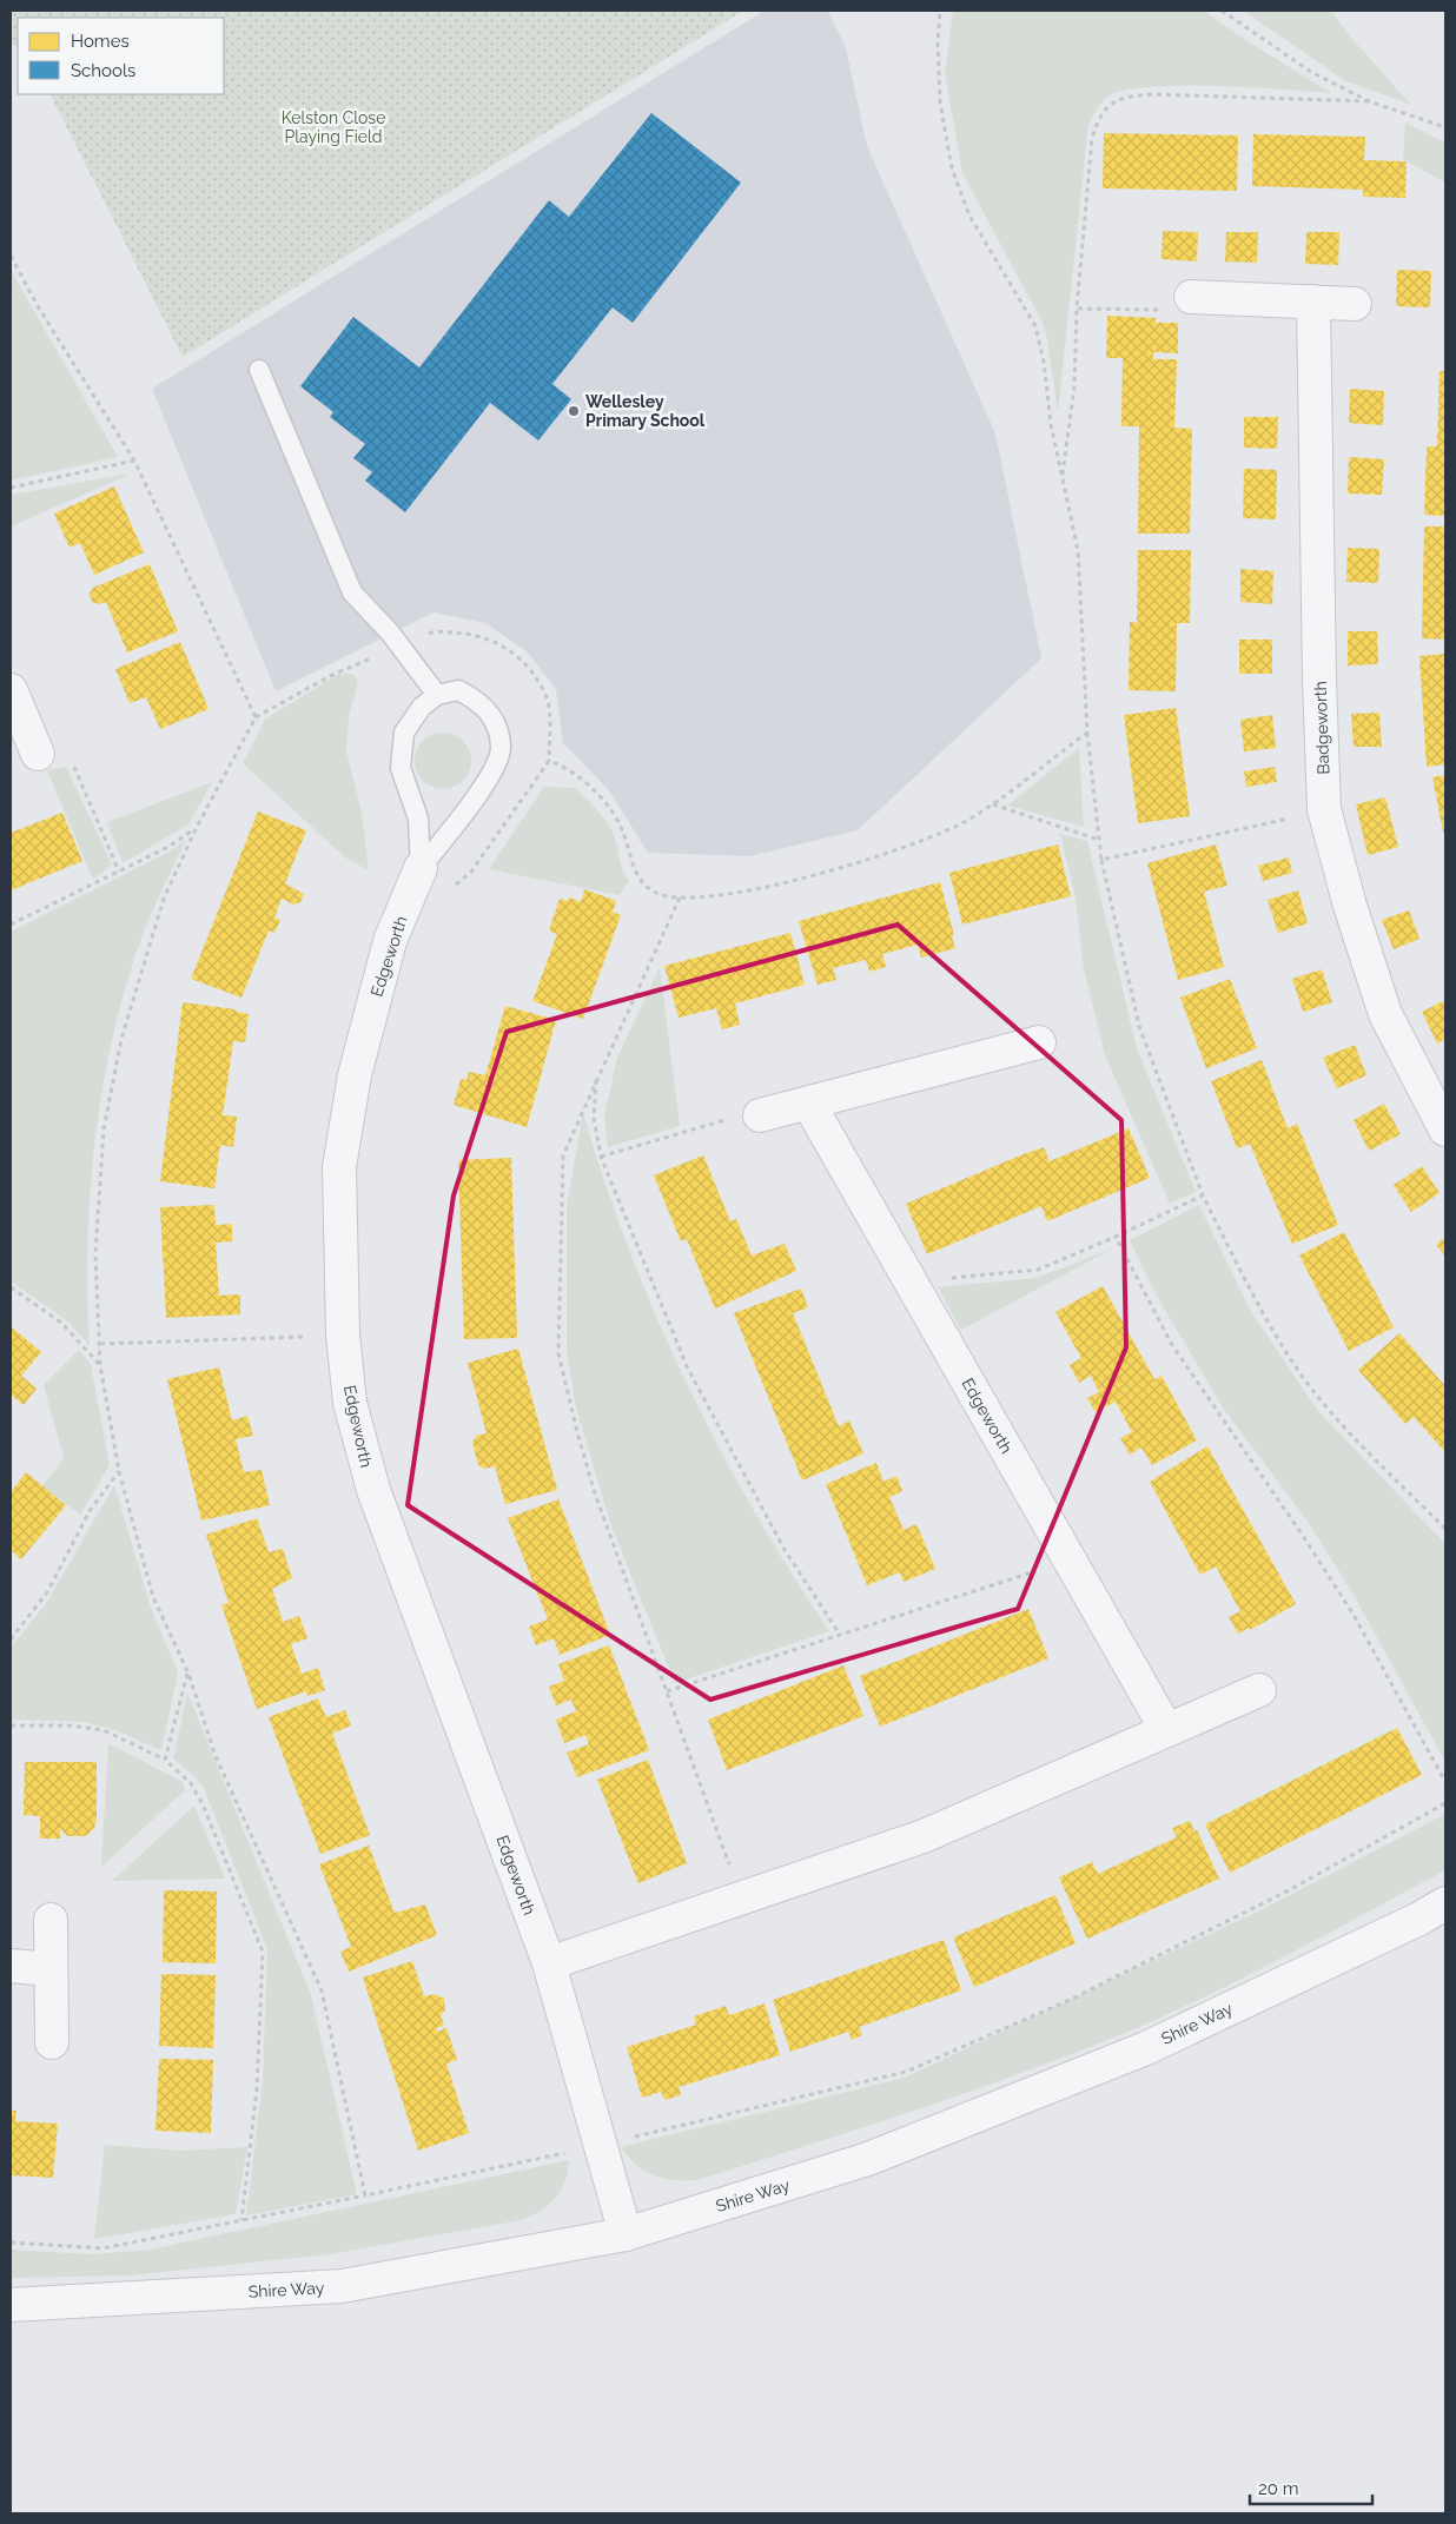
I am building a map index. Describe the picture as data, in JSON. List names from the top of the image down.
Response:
{
  "streets": {
    "street": ["Badgeworth", "Edgeworth", "Shire Way"]
  },
  "crossings": [
    ["Edgeworth", "Shire Way"]
  ],
  "parks": ["Kelston Close Playing Field"],
  "places": ["Wellesley Primary School"],
  "legend": ["Homes", "Schools"],
  "scale_bar": "20 m"
}
